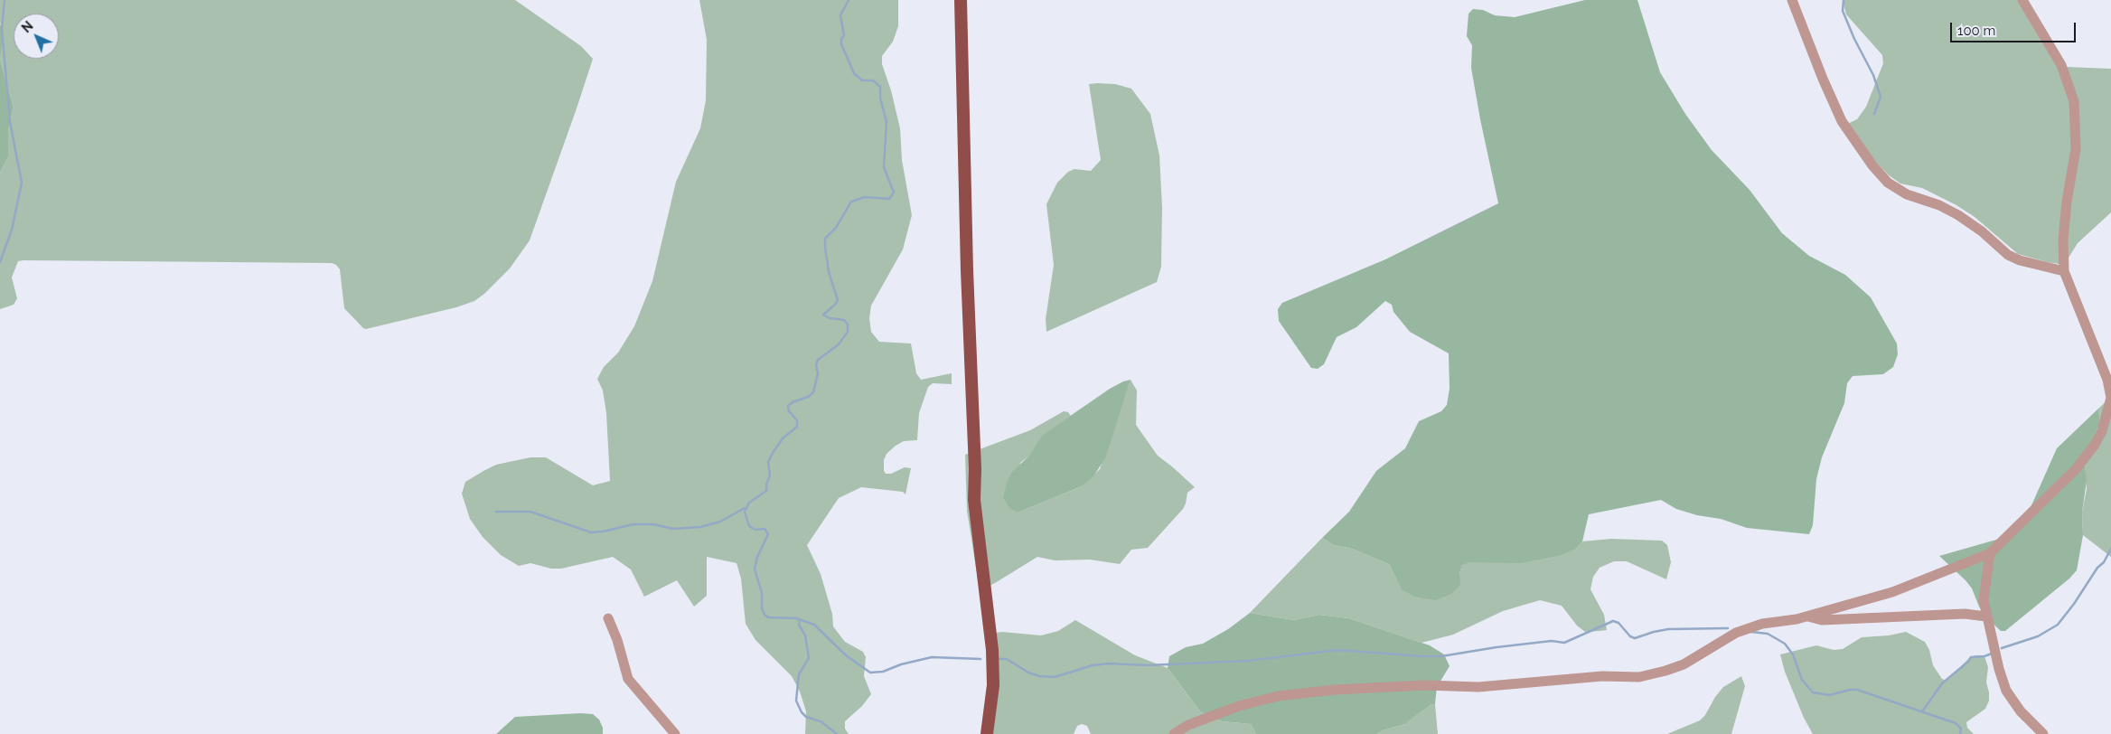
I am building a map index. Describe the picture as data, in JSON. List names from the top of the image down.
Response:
{
  "scale_bar": "100 m",
  "north": "top left"
}
